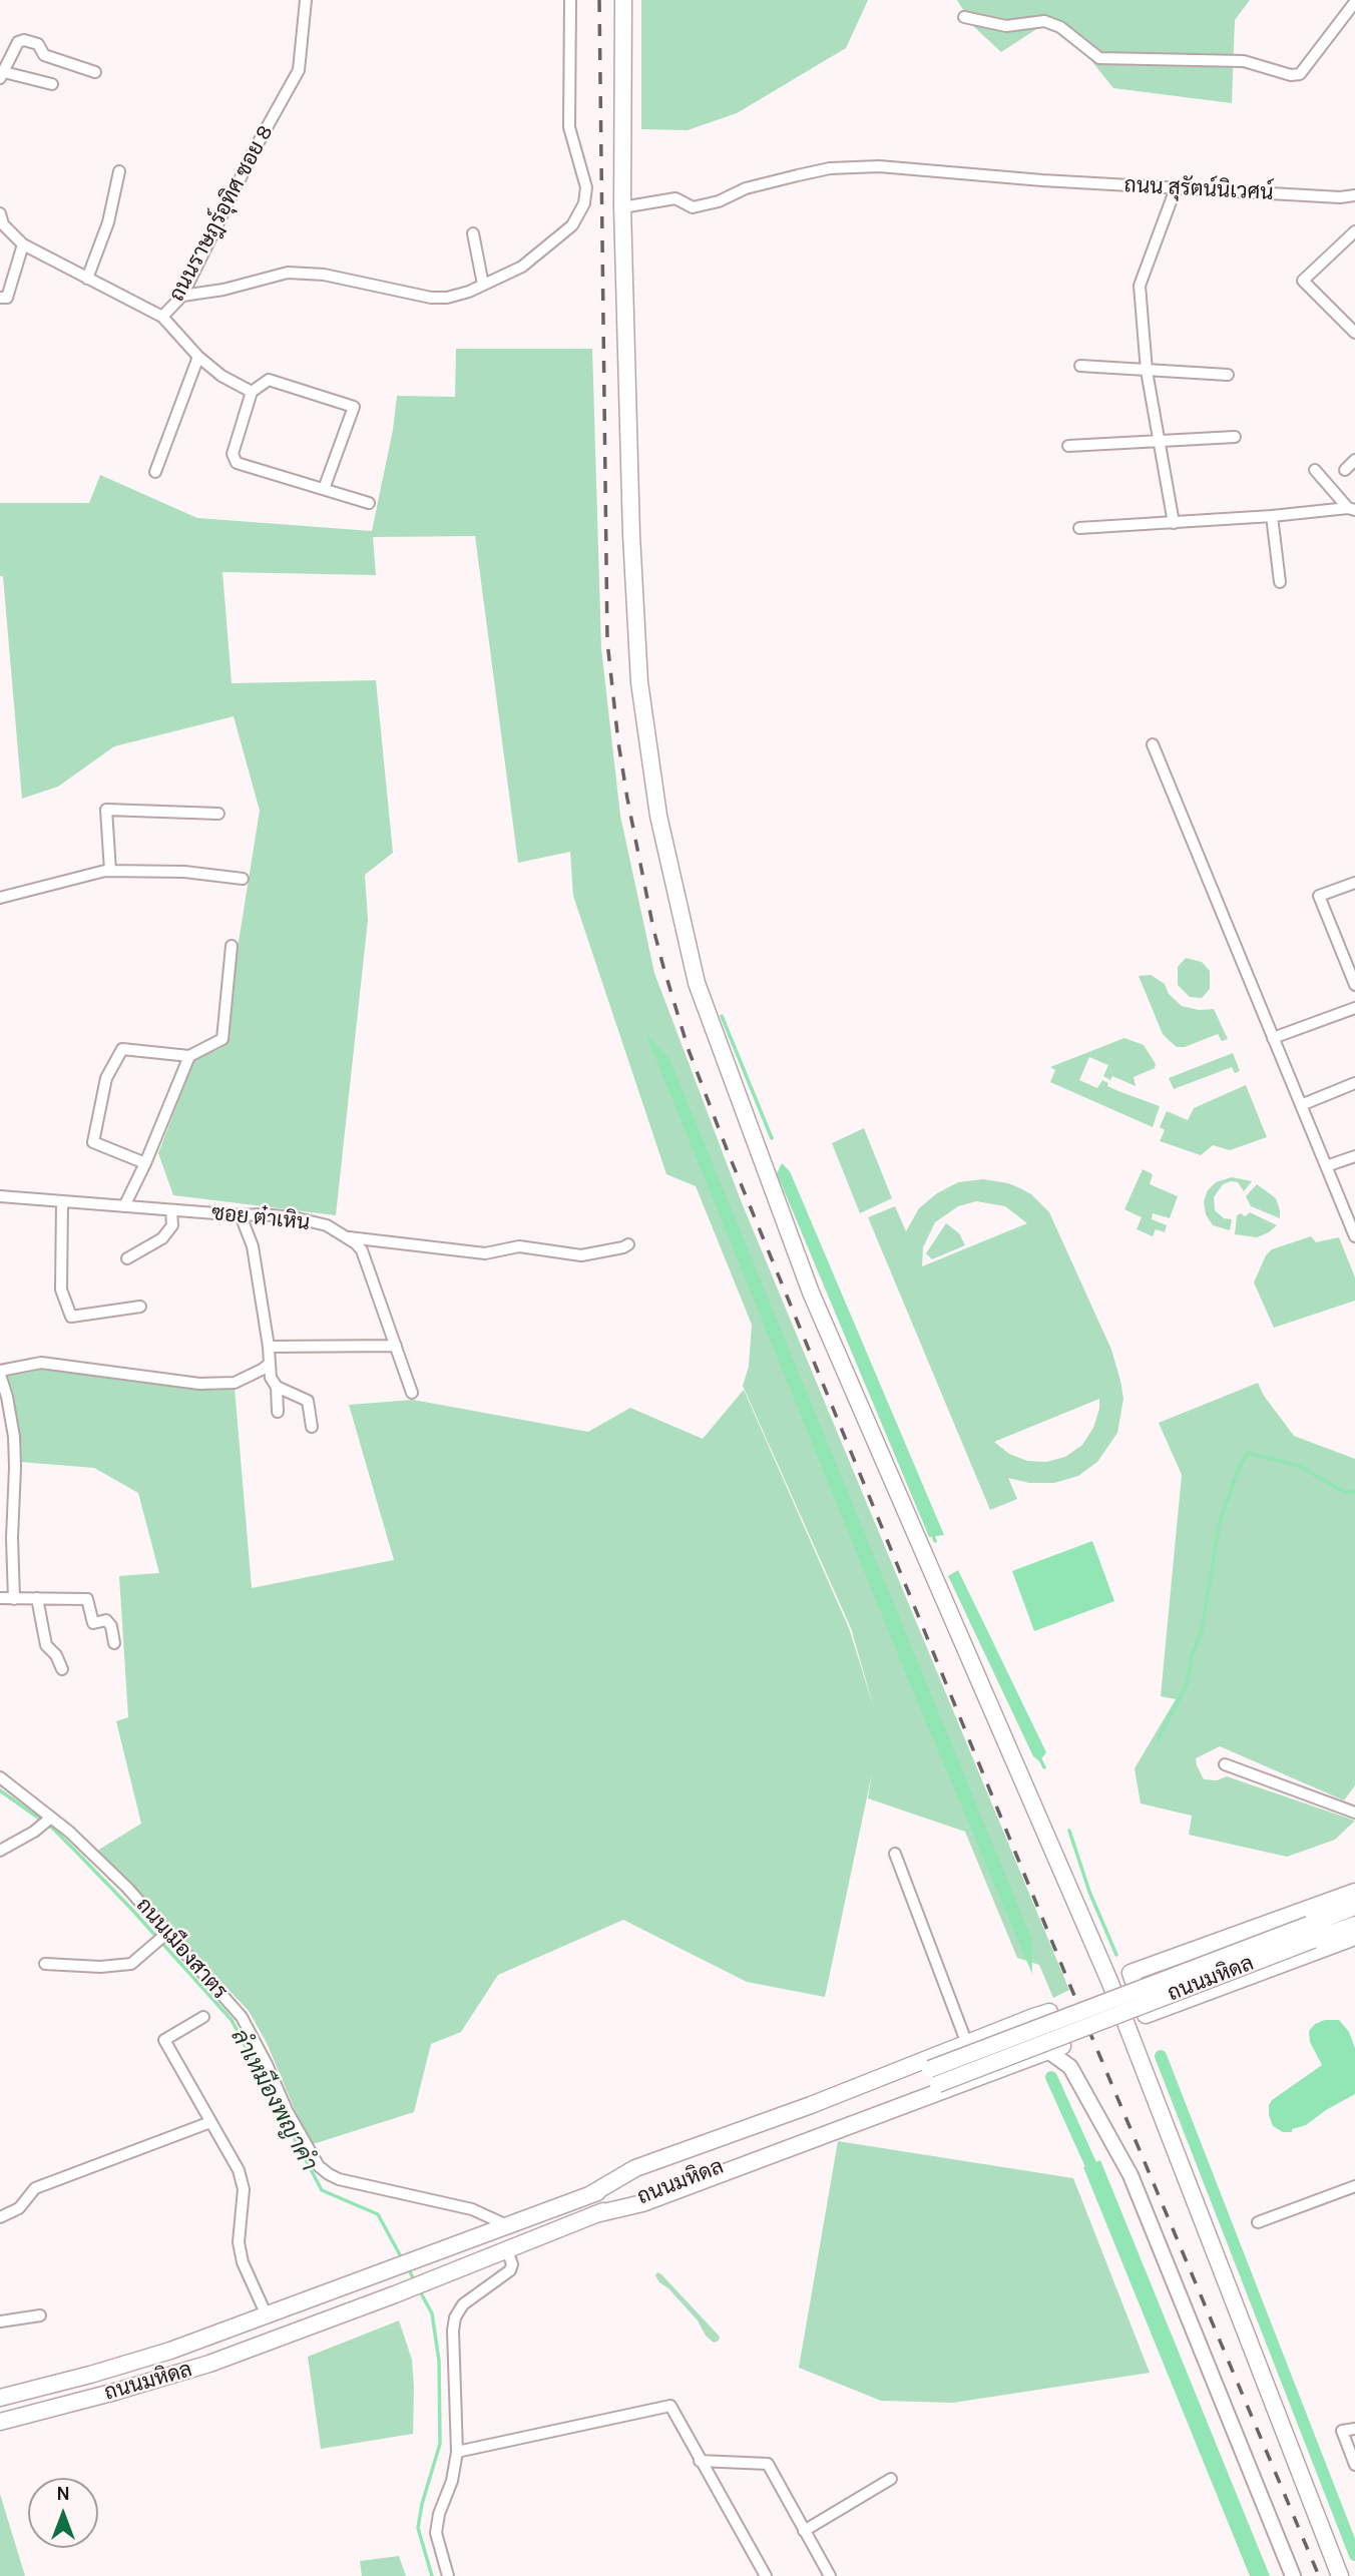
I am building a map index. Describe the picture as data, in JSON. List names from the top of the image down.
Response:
{
  "streets": {
    "main road": ["ถนนมหิดล"],
    "street": [
      "ถนน สุรัตน์นิเวศน์",
      "ถนนราษฎร์อุทิศ ซอย 8",
      "ซอย ต๋าเหิน",
      "ถนนเมืองสาตร"
    ]
  },
  "crossings": [
    ["ถนนเมืองสาตร", "ถนนมหิดล"]
  ],
  "water": ["ลำเหมืองพญาคำ"],
  "north": "top"
}
